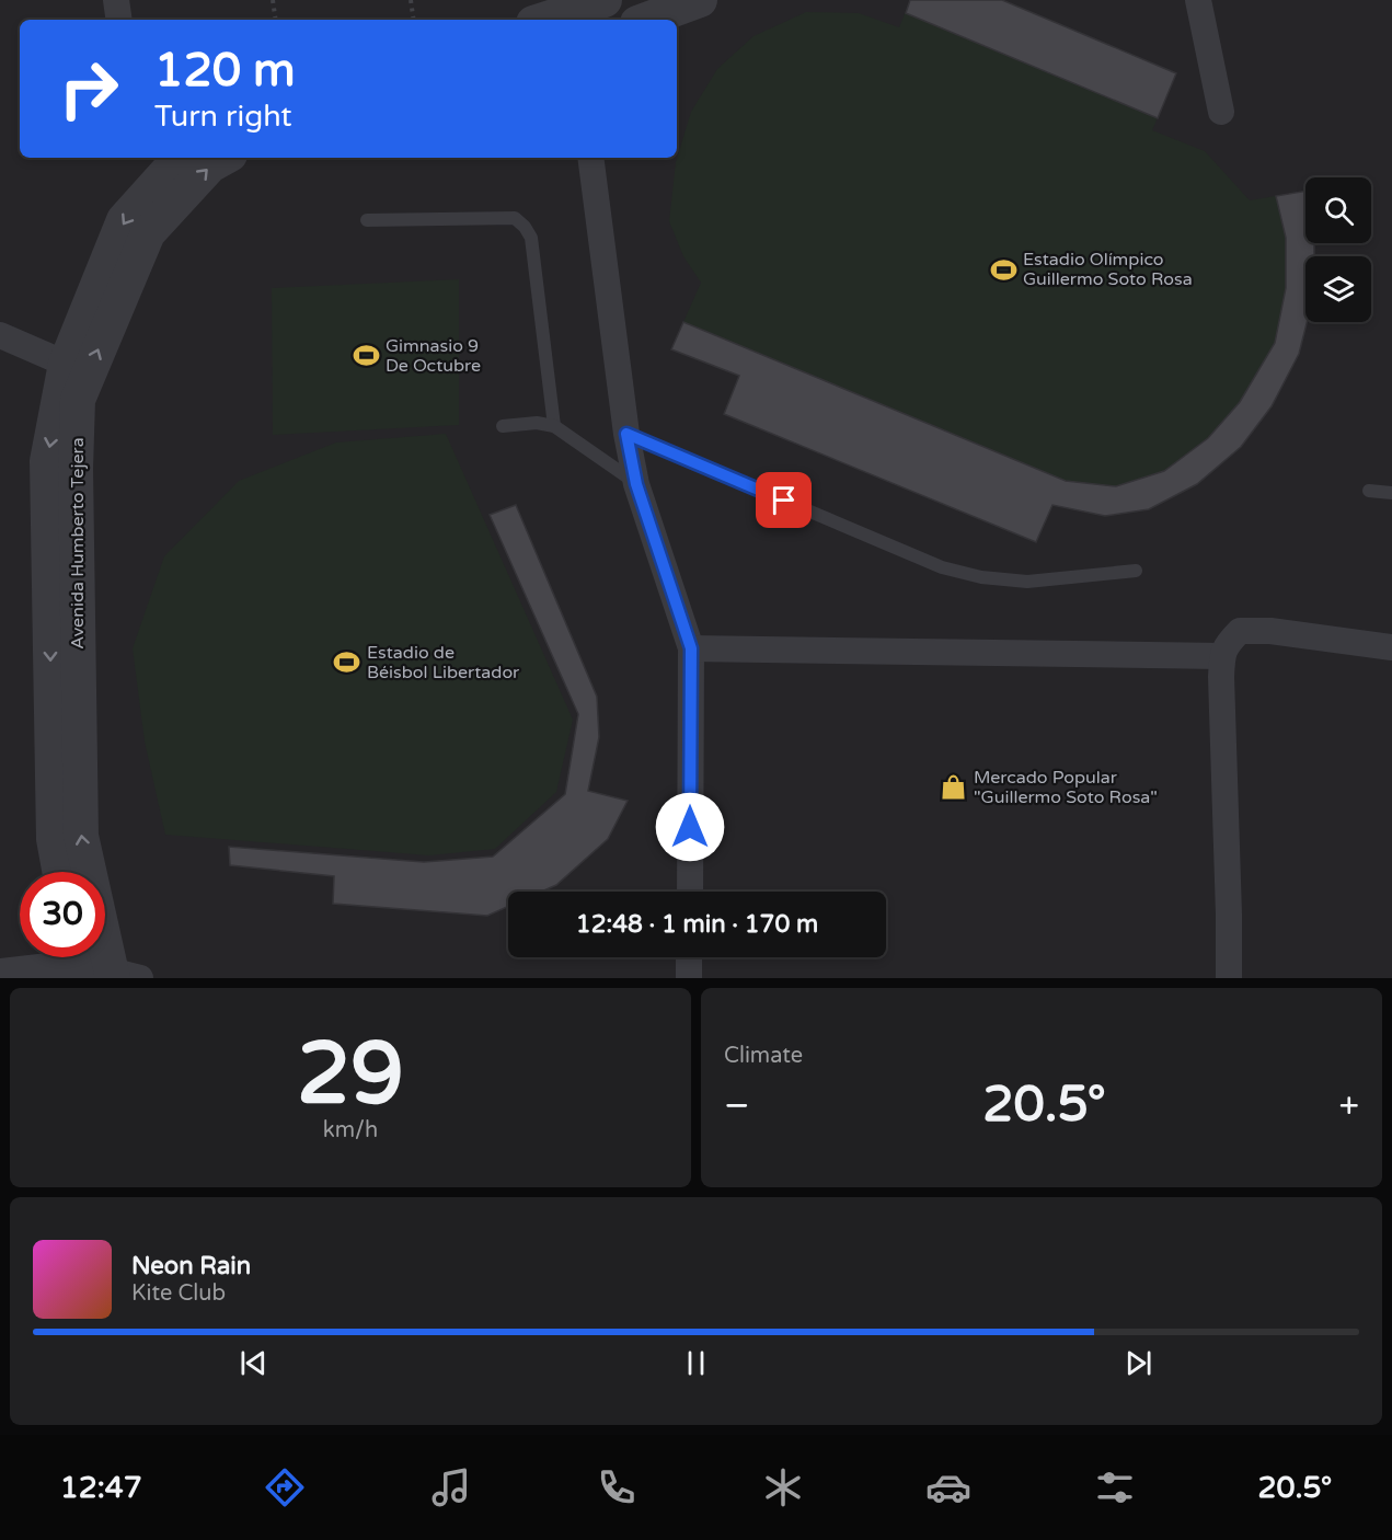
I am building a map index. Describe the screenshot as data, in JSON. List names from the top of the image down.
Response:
{
  "streets": {
    "street": ["Avenida Humberto Tejera"]
  },
  "places": {
    "sports": ["Estadio Olímpico Guillermo Soto Rosa", "Gimnasio 9 De Octubre", "Estadio de Béisbol Libertador"],
    "shop": ["Mercado Popular \"Guillermo Soto Rosa\""]
  },
  "page": {
    "turn": ["120 m", "Turn right"],
    "limit": "30",
    "trip": "12:48 · 1 min · 170 m",
    "tile": [
      ["29", "km/h"],
      "Climate"
    ],
    "heat": ["−", "20.5°", "+"],
    "song": ["Neon Rain", "Kite Club"],
    "tabs": ["12:47", "20.5°"]
  }
}
